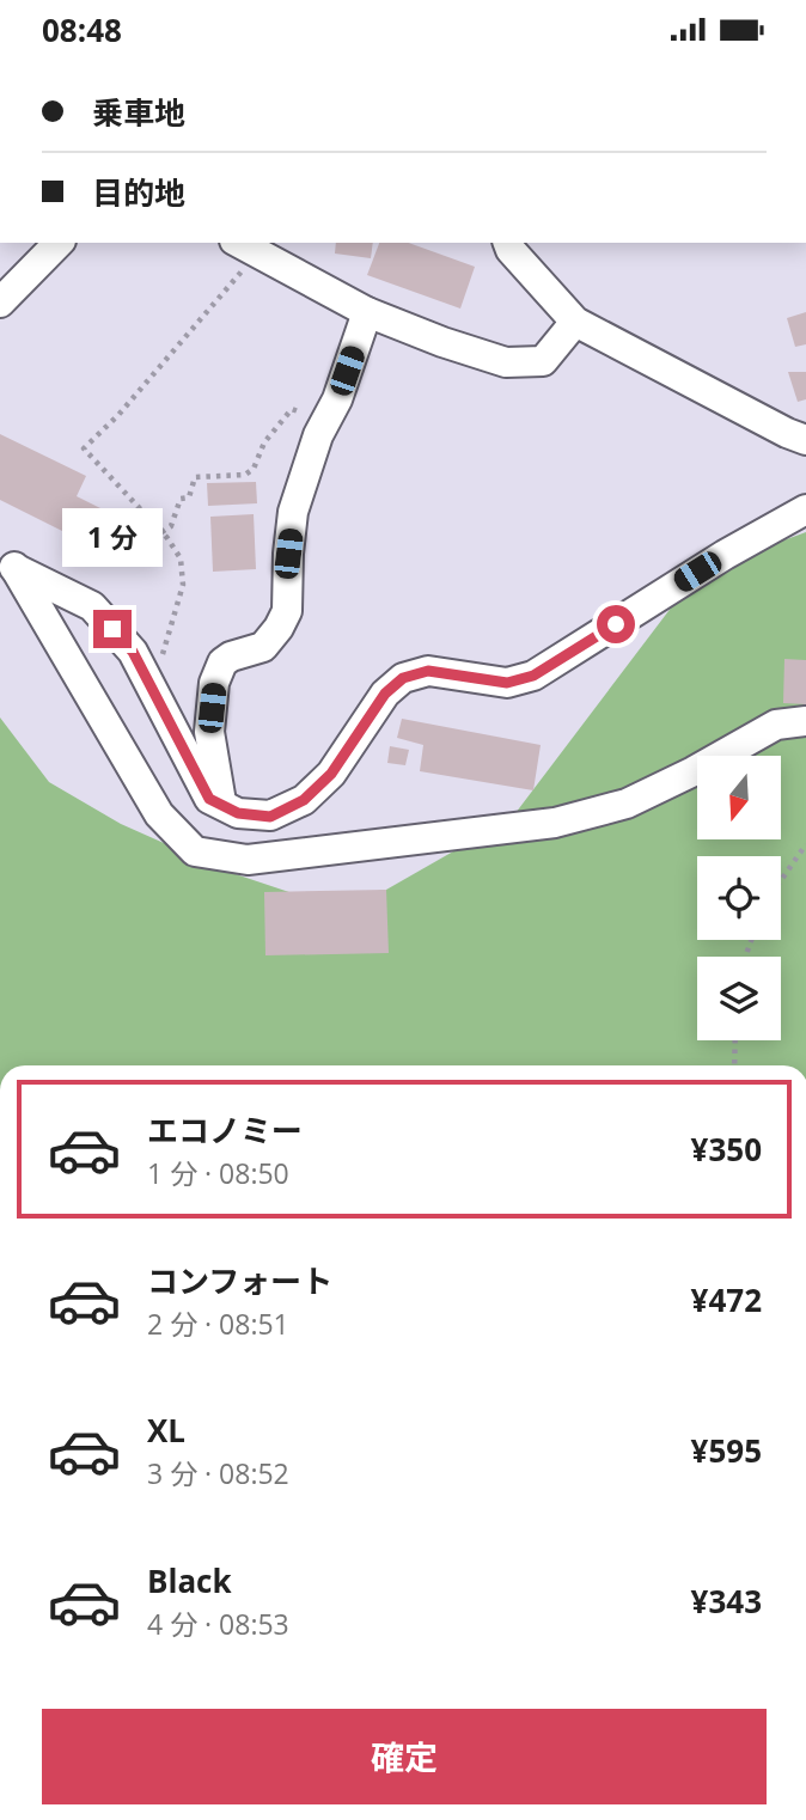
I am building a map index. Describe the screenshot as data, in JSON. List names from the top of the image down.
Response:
{
  "north": "bottom",
  "page": {
    "status": "08:48",
    "banner": ["乗車地", "目的地"],
    "bubble": "1 分",
    "list": [
      {
        "name": "エコノミー",
        "note": "1 分 · 08:50",
        "value": "¥350"
      },
      {
        "name": "コンフォート",
        "note": "2 分 · 08:51",
        "value": "¥472"
      },
      {
        "name": "XL",
        "note": "3 分 · 08:52",
        "value": "¥595"
      },
      {
        "name": "Black",
        "note": "4 分 · 08:53",
        "value": "¥343"
      }
    ],
    "buttons": "確定"
  }
}
